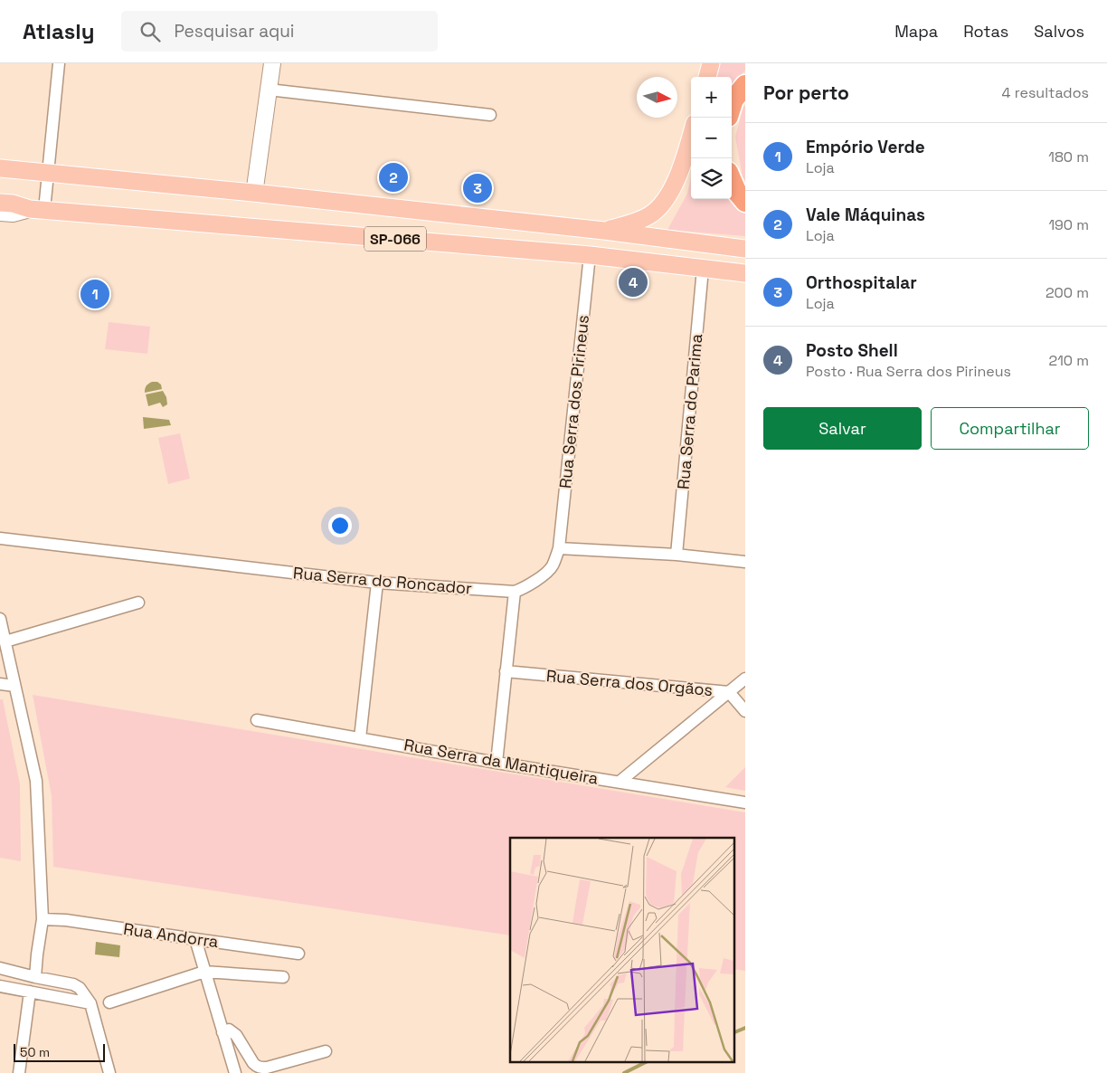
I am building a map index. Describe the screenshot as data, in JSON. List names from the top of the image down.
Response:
{
  "streets": {
    "main road": ["SP-066"],
    "street": [
      "Rua Serra dos Pirineus",
      "Rua Serra do Parima",
      "Rua Serra do Roncador",
      "Rua Serra dos Orgãos",
      "Rua Serra da Mantiqueira",
      "Rua Andorra"
    ]
  },
  "crossings": [
    ["SP-066", "Rua Serra dos Pirineus"],
    ["SP-066", "Rua Serra do Parima"]
  ],
  "scale_bar": "50 m",
  "north": "right",
  "page": {
    "header": "Atlasly",
    "search": "Pesquisar aqui",
    "nav": ["Mapa", "Rotas", "Salvos"],
    "heading": ["Por perto", "4 resultados"],
    "map_buttons": ["+", "−"],
    "list": [
      {
        "mark": "1",
        "name": "Empório Verde",
        "note": "Loja",
        "value": "180 m"
      },
      {
        "mark": "2",
        "name": "Vale Máquinas",
        "note": "Loja",
        "value": "190 m"
      },
      {
        "mark": "3",
        "name": "Orthospitalar",
        "note": "Loja",
        "value": "200 m"
      },
      {
        "mark": "4",
        "name": "Posto Shell",
        "note": "Posto · Rua Serra dos Pirineus",
        "value": "210 m"
      }
    ],
    "pins": [
      "2",
      "3",
      "4",
      "1"
    ],
    "buttons": ["Salvar", "Compartilhar"],
    "scale": "50 m"
  }
}
